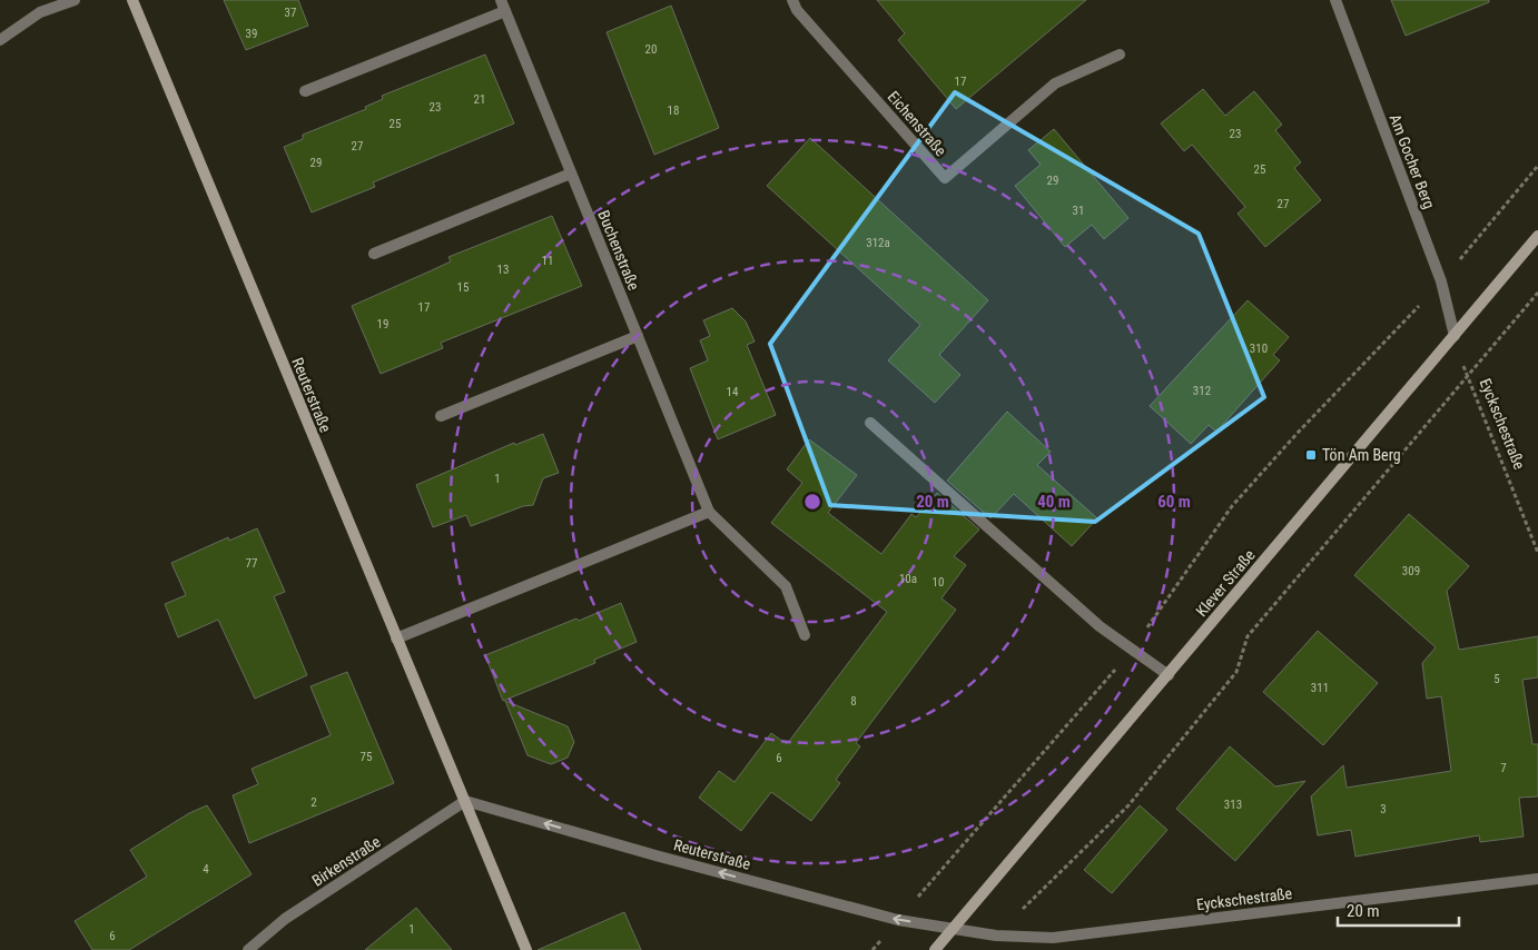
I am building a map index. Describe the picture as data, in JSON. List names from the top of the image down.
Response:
{
  "streets": {
    "street": [
      "Eichenstraße",
      "Am Gocher Berg",
      "Buchenstraße",
      "Reuterstraße",
      "Eyckschestraße",
      "Klever Straße",
      "Birkenstraße"
    ]
  },
  "crossings": [
    ["Am Gocher Berg", "Eyckschestraße"],
    ["Am Gocher Berg", "Klever Straße"],
    ["Reuterstraße", "Eyckschestraße"],
    ["Reuterstraße", "Klever Straße"],
    ["Reuterstraße", "Birkenstraße"],
    ["Eyckschestraße", "Klever Straße"]
  ],
  "places": {
    "transit": ["Tön Am Berg"]
  },
  "house_numbers": [
    "37",
    "39",
    "20",
    "17",
    "21",
    "23",
    "18",
    "25",
    "23",
    "27",
    "29",
    "25",
    "29",
    "27",
    "31",
    "312a",
    "11",
    "13",
    "15",
    "17",
    "19",
    "310",
    "312",
    "14",
    "1",
    "77",
    "309",
    "10a",
    "10",
    "5",
    "311",
    "8",
    "75",
    "6",
    "7",
    "2",
    "313",
    "3",
    "4",
    "1",
    "6"
  ],
  "scale_bar": "20 m",
  "rings": ["20 m", "40 m", "60 m"]
}
